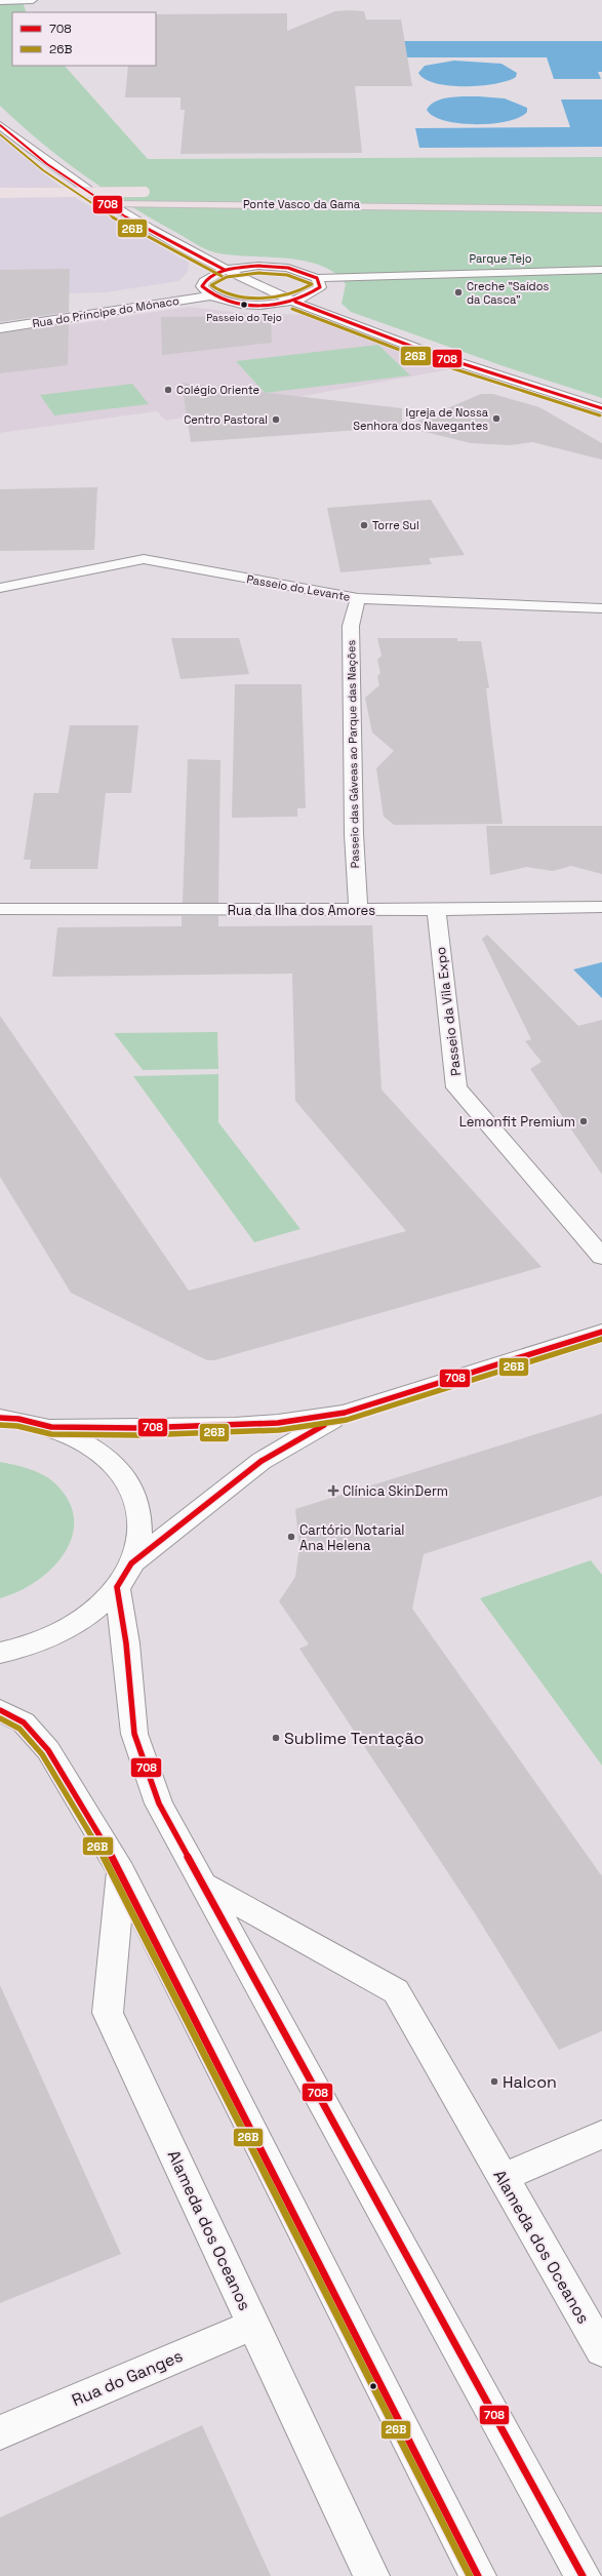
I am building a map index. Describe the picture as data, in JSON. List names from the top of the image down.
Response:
{
  "streets": {
    "highway": ["Ponte Vasco da Gama"],
    "street": [
      "Rua do Príncipe do Mónaco",
      "Passeio do Levante",
      "Passeio das Gáveas ao Parque das Nações",
      "Rua da Ilha dos Amores",
      "Passeio da Vila Expo",
      "Alameda dos Oceanos",
      "Rua do Ganges"
    ]
  },
  "crossings": [
    ["Passeio do Levante", "Passeio das Gáveas ao Parque das Nações"],
    ["Passeio das Gáveas ao Parque das Nações", "Rua da Ilha dos Amores"],
    ["Rua da Ilha dos Amores", "Passeio da Vila Expo"],
    ["Alameda dos Oceanos", "Rua do Ganges"]
  ],
  "parks": ["Parque Tejo"],
  "places": {
    "other": [
      "Creche \"Saídos da Casca\"",
      "Passeio do Tejo",
      "Colégio Oriente",
      "Igreja de Nossa Senhora dos Navegantes",
      "Centro Pastoral",
      "Torre Sul",
      "Lemonfit Premium",
      "Cartório Notarial Ana Helena",
      "Sublime Tentação",
      "Halcon"
    ],
    "health": ["Clínica SkinDerm"]
  },
  "lines": ["transit line 708", "transit line 26B"],
  "legend": ["708", "26B"]
}
